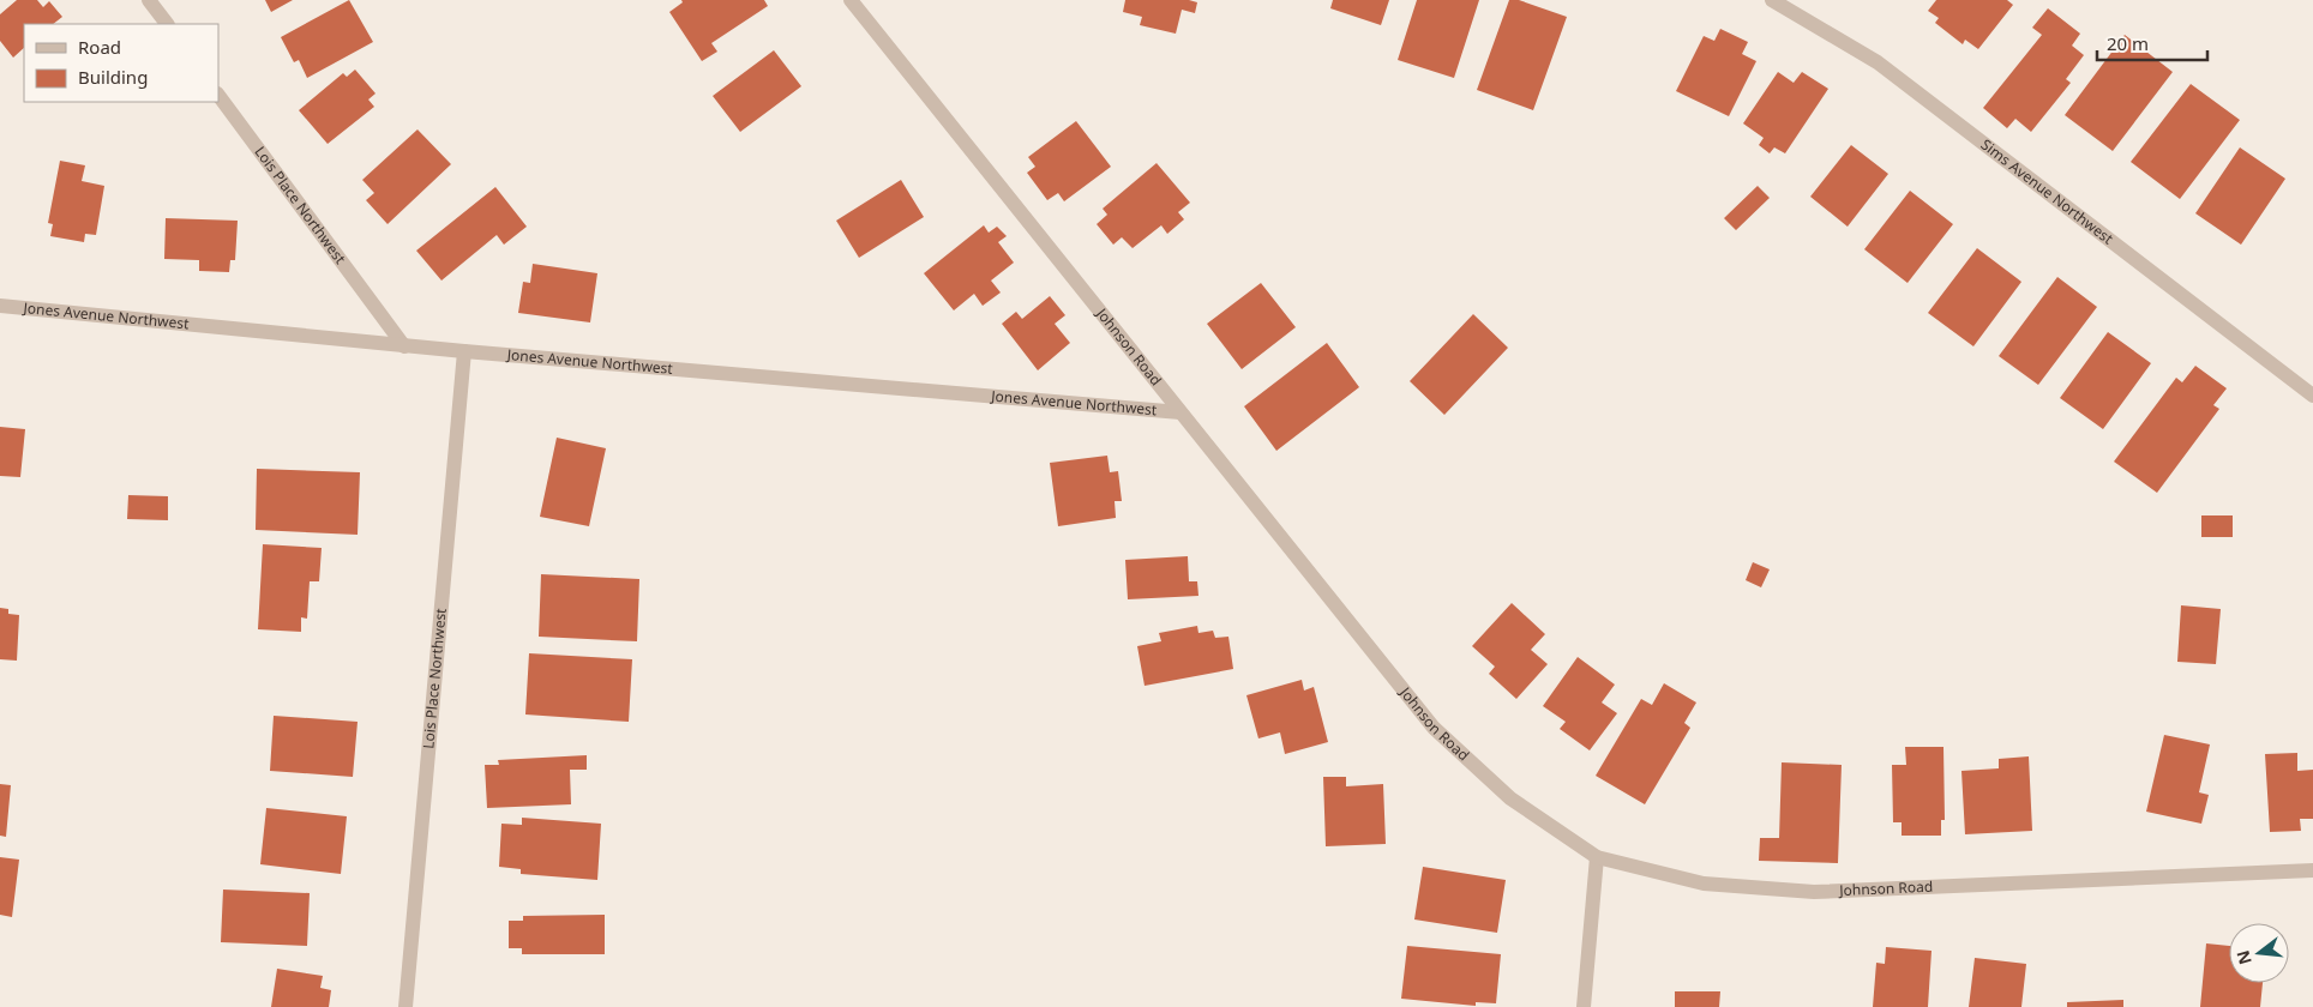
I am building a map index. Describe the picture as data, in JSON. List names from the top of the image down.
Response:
{
  "streets": {
    "street": [
      "Sims Avenue Northwest",
      "Lois Place Northwest",
      "Jones Avenue Northwest",
      "Johnson Road"
    ]
  },
  "crossings": [
    ["Lois Place Northwest", "Jones Avenue Northwest"],
    ["Jones Avenue Northwest", "Johnson Road"]
  ],
  "legend": ["Road", "Building"],
  "scale_bar": "20 m",
  "north": "left"
}
